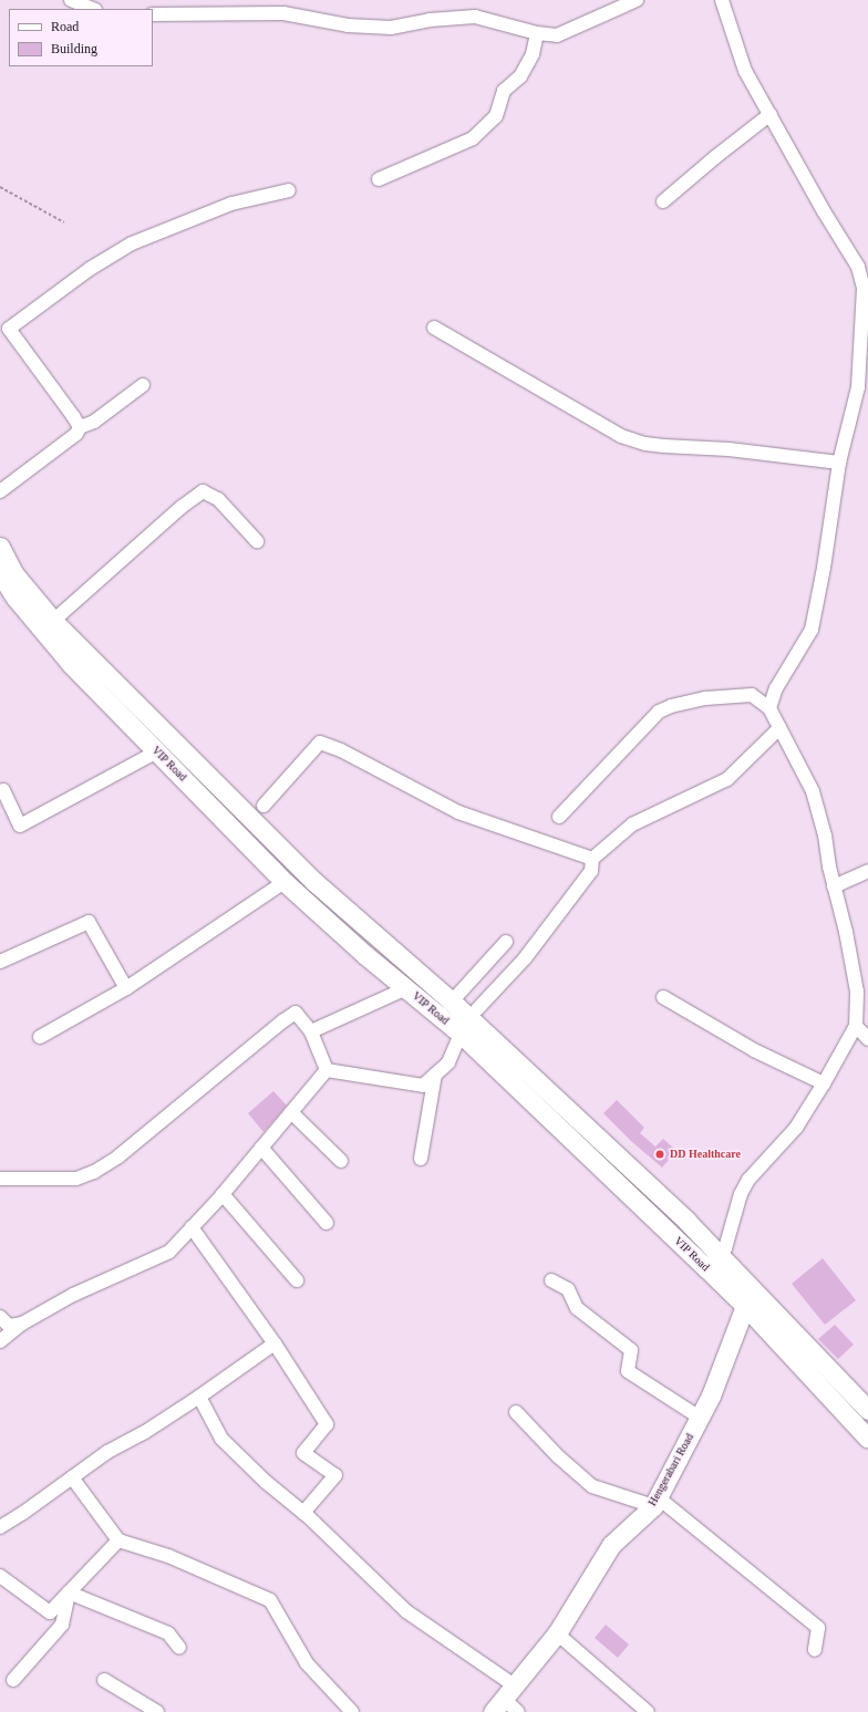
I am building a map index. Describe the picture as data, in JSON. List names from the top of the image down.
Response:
{
  "streets": {
    "main road": ["VIP Road", "Hengerabari Road"]
  },
  "crossings": [
    ["VIP Road", "Hengerabari Road"]
  ],
  "places": ["DD Healthcare"],
  "legend": ["Road", "Building"]
}
